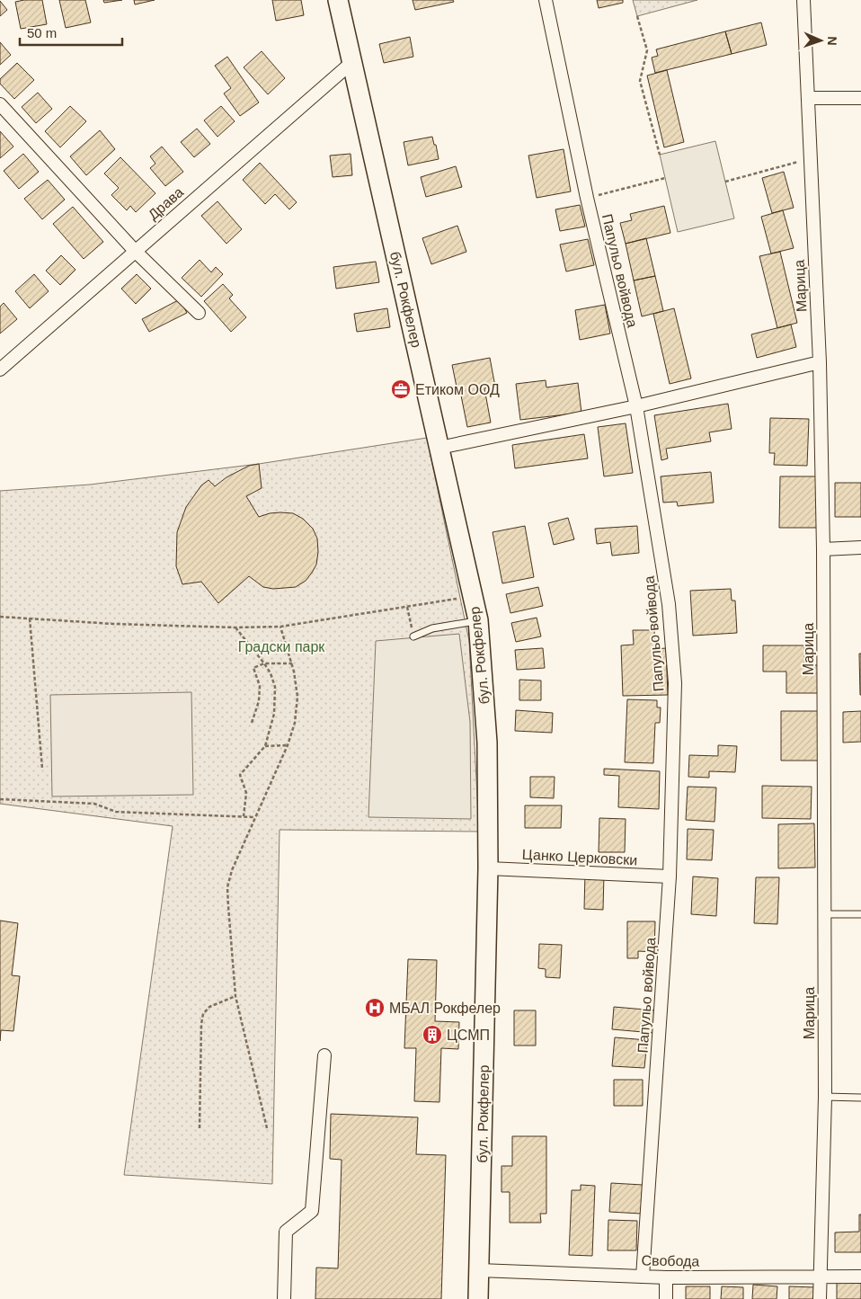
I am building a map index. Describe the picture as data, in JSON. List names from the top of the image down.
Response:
{
  "streets": {
    "main road": ["бул. Рокфелер"],
    "street": [
      "Драва",
      "Папульо войвода",
      "Марица",
      "Цанко Церковски",
      "Свобода"
    ]
  },
  "crossings": [
    ["Драва", "бул. Рокфелер"],
    ["Папульо войвода", "Цанко Церковски"],
    ["Папульо войвода", "Свобода"],
    ["Марица", "Свобода"],
    ["бул. Рокфелер", "Цанко Церковски"],
    ["бул. Рокфелер", "Свобода"]
  ],
  "parks": ["Градски парк"],
  "places": {
    "office": ["Етиком ООД"],
    "hospital": ["МБАЛ Рокфелер"],
    "building": ["ЦСМП"]
  },
  "scale_bar": "50 m",
  "north": "right"
}
